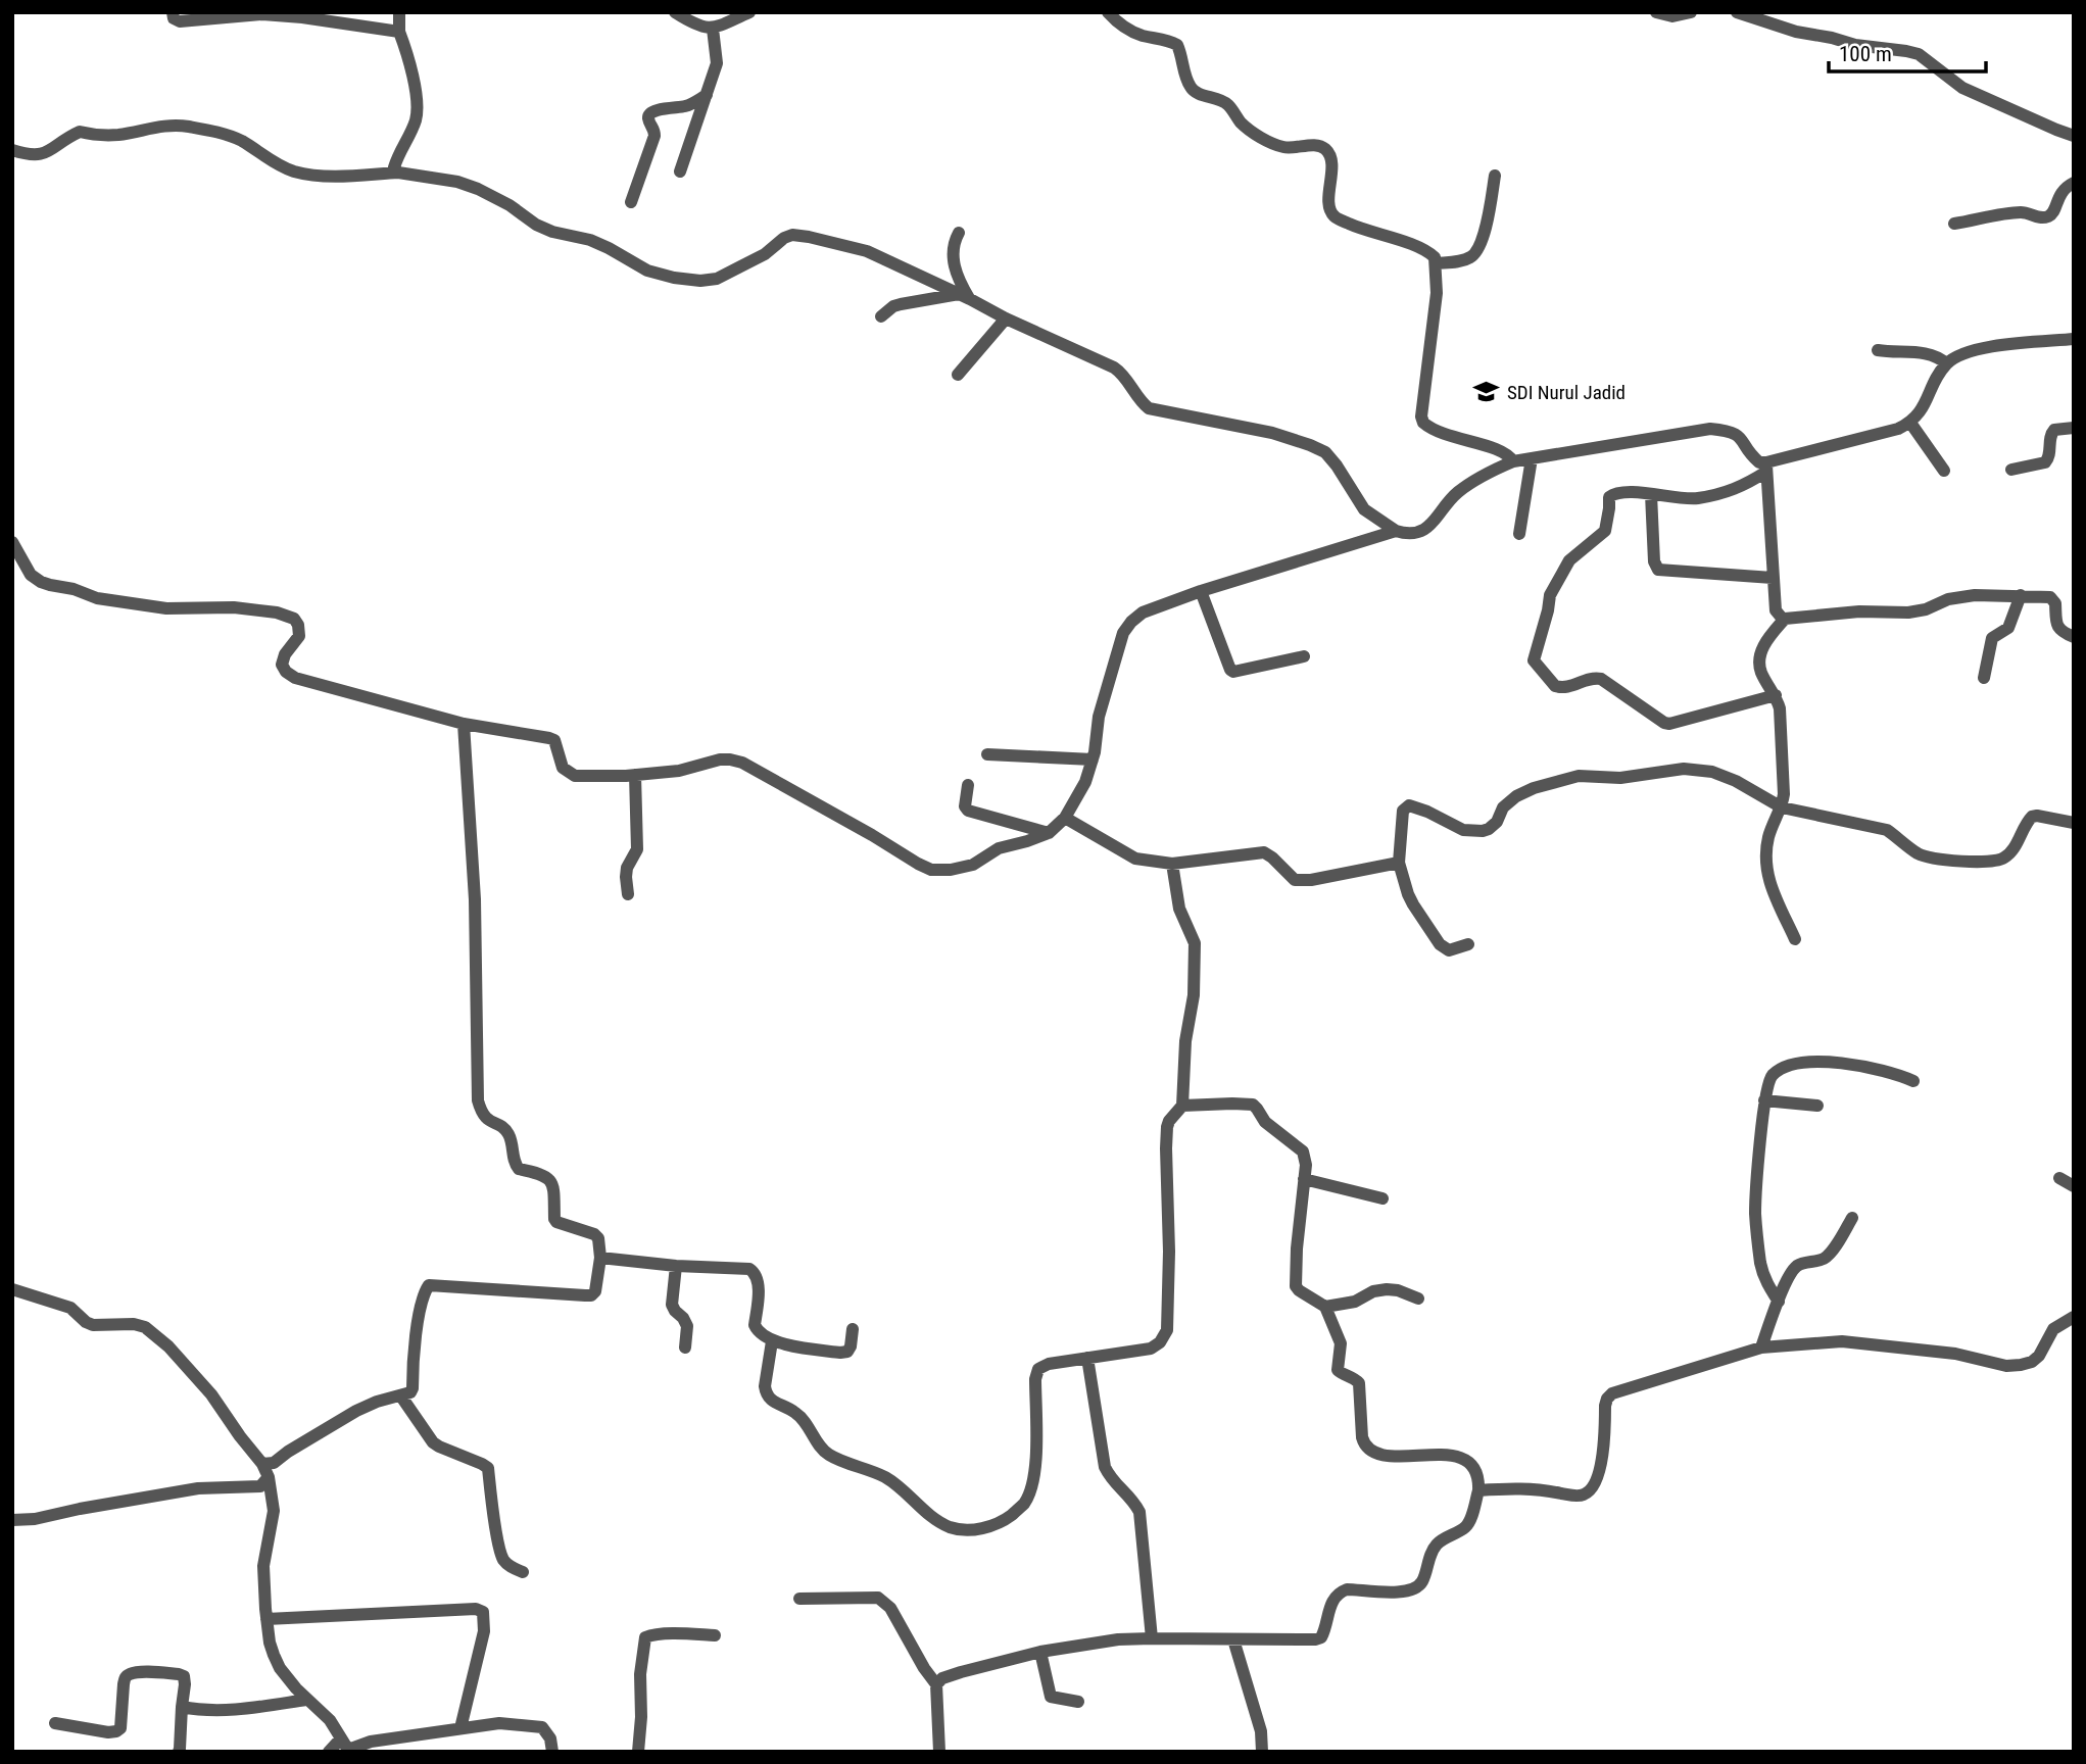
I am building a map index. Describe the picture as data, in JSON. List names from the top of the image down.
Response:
{
  "places": {
    "school or university": ["SDI Nurul Jadid"]
  },
  "scale_bar": "100 m"
}
